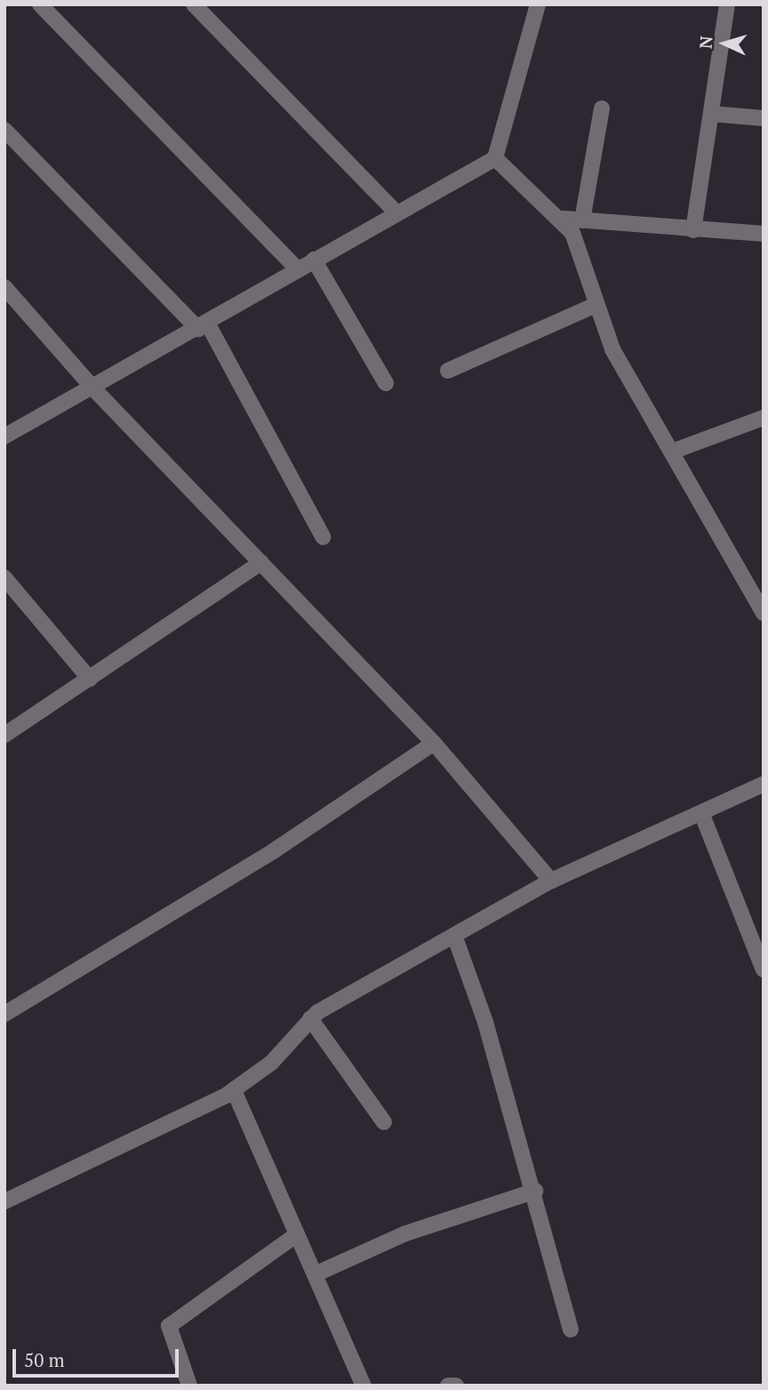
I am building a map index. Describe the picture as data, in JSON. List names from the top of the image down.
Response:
{
  "scale_bar": "50 m",
  "north": "left"
}
